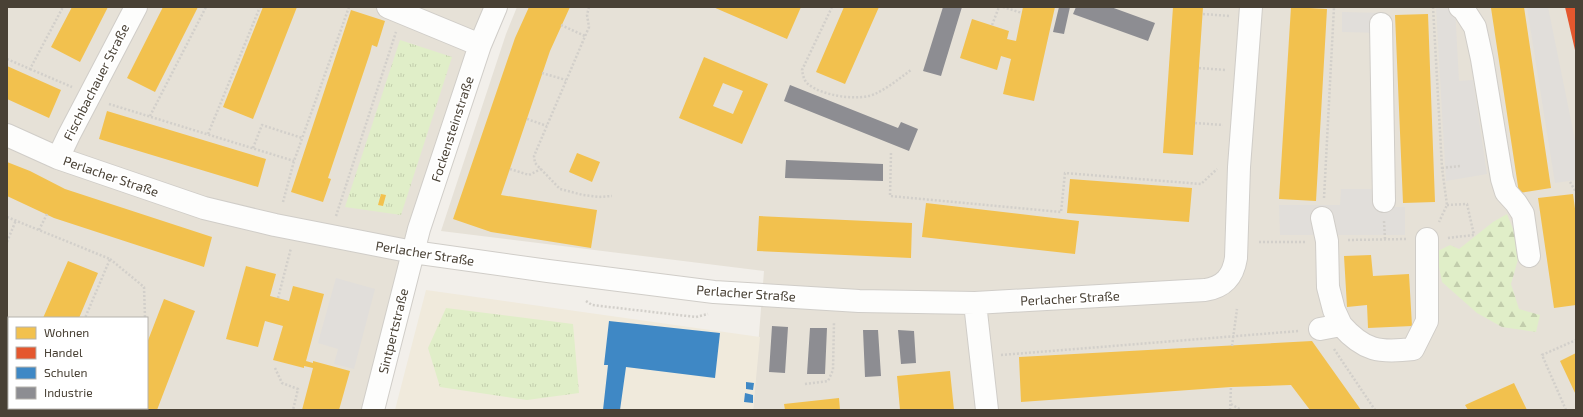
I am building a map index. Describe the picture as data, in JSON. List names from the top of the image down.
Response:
{
  "streets": {
    "street": [
      "Fischbachauer Straße",
      "Fockensteinstraße",
      "Perlacher Straße",
      "Sintpertstraße"
    ]
  },
  "crossings": [
    ["Fischbachauer Straße", "Perlacher Straße"],
    ["Fockensteinstraße", "Perlacher Straße"],
    ["Fockensteinstraße", "Sintpertstraße"],
    ["Perlacher Straße", "Sintpertstraße"]
  ],
  "legend": [
    "Wohnen",
    "Handel",
    "Schulen",
    "Industrie"
  ]
}
